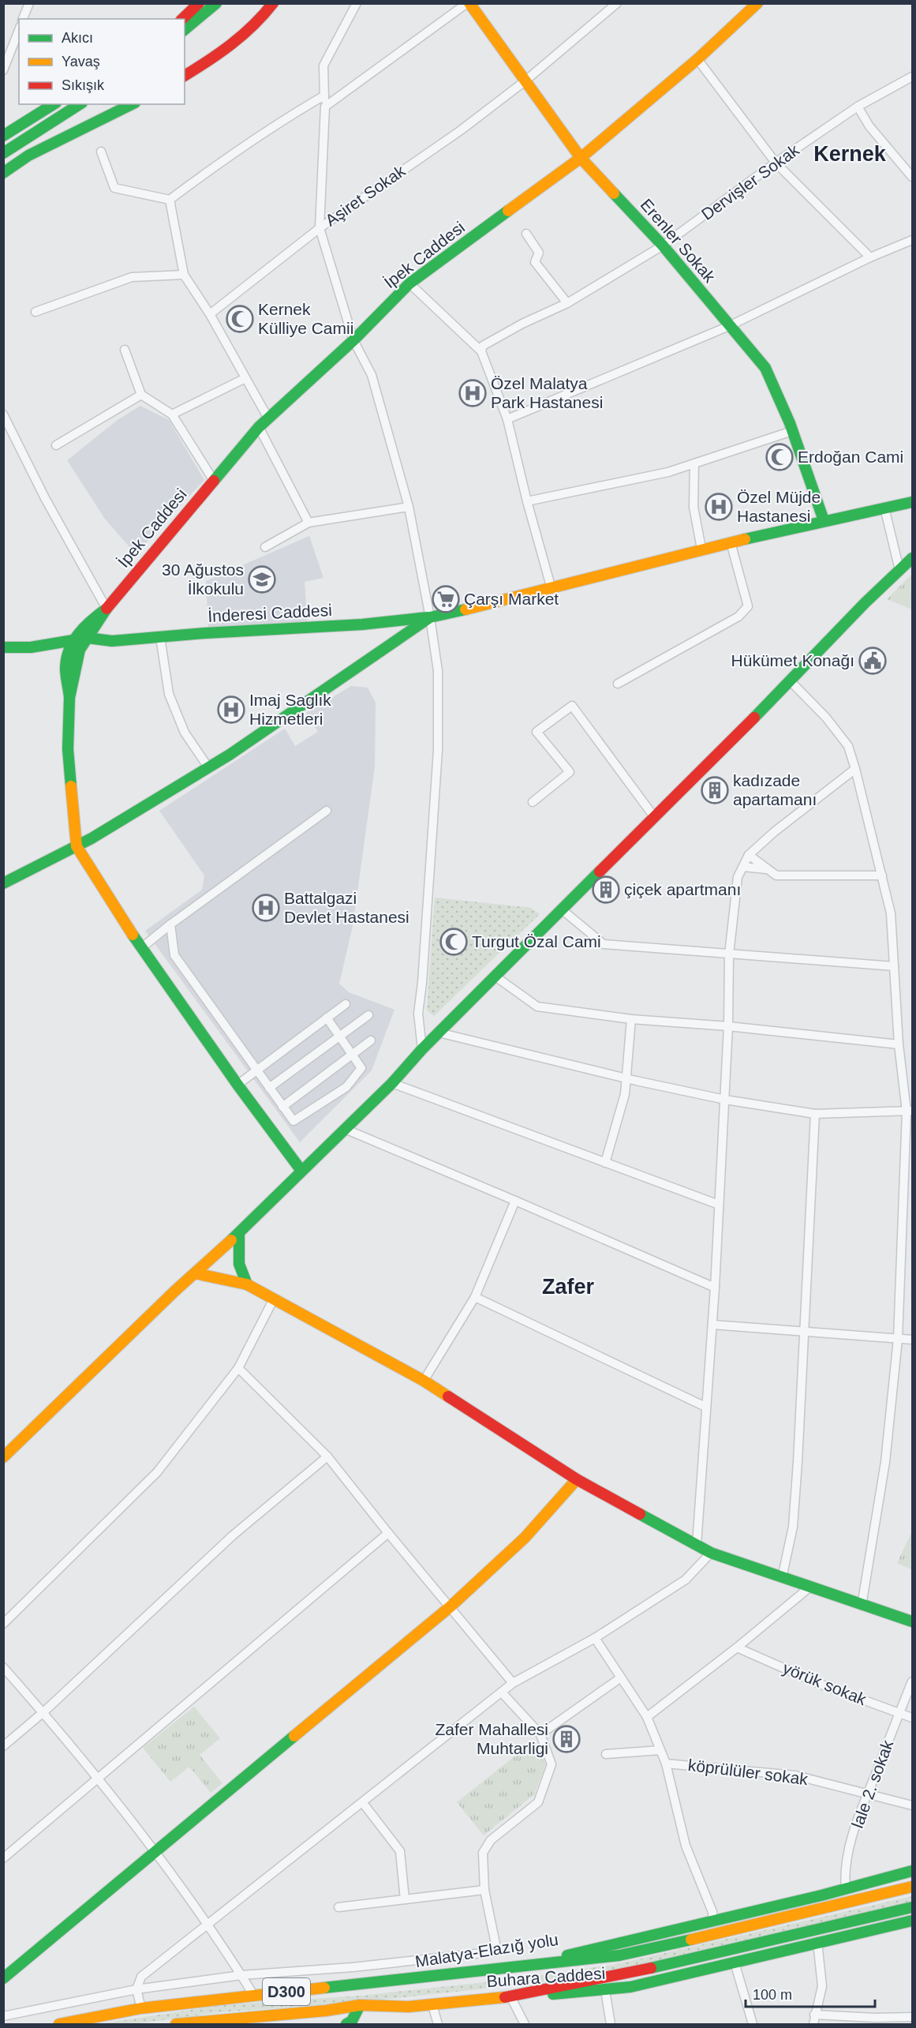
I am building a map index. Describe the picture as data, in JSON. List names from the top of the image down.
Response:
{
  "streets": {
    "main road": [
      "Erenler Sokak",
      "İpek Caddesi",
      "İnderesi Caddesi",
      "Malatya-Elazığ yolu",
      "Buhara Caddesi",
      "D300"
    ],
    "street": [
      "Dervişler Sokak",
      "Aşiret Sokak",
      "yörük sokak",
      "köprülüler sokak",
      "lale 2. sokak"
    ]
  },
  "crossings": [
    ["Dervişler Sokak", "Erenler Sokak"],
    ["Aşiret Sokak", "Erenler Sokak"],
    ["Erenler Sokak", "İpek Caddesi"],
    ["yörük sokak", "lale 2. sokak"],
    ["köprülüler sokak", "lale 2. sokak"],
    ["lale 2. sokak", "Malatya-Elazığ yolu"]
  ],
  "districts": ["Kernek", "Zafer"],
  "places": {
    "mosque": ["Kernek Külliye Camii", "Erdoğan Cami", "Turgut Özal Cami"],
    "hospital": [
      "Özel Malatya Park Hastanesi",
      "Özel Müjde Hastanesi",
      "Imaj Saglık Hizmetleri",
      "Battalgazi Devlet Hastanesi"
    ],
    "school or university": ["30 Ağustos İlkokulu"],
    "supermarket": ["Çarşı Market"],
    "public building": ["Hükümet Konağı"],
    "building": ["kadızade apartamanı", "çiçek apartmanı", "Zafer Mahallesi Muhtarligi"]
  },
  "legend": ["Akıcı", "Yavaş", "Sıkışık"],
  "scale_bar": "100 m"
}
